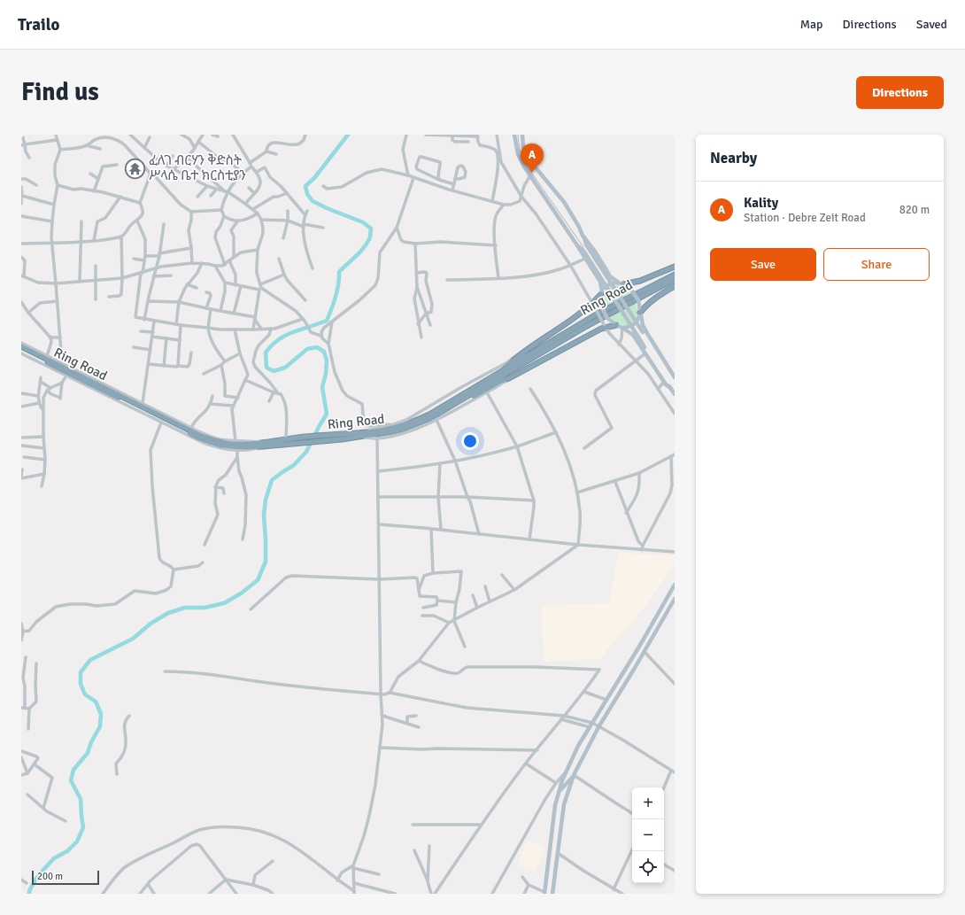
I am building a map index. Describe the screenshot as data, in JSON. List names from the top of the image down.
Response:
{
  "streets": {
    "highway": ["Ring Road"]
  },
  "places": {
    "temple": ["ፈለገ ብርሃን ቅድስት ሥላሴ ቤተ ክርስቲያን"]
  },
  "scale_bar": "200 m",
  "page": {
    "header": "Trailo",
    "nav": ["Map", "Directions", "Saved"],
    "buttons": [
      "Directions",
      ["Save", "Share"]
    ],
    "title": "Find us",
    "heading": "Nearby",
    "pins": "A",
    "list": [
      {
        "mark": "A",
        "name": "Kality",
        "note": "Station · Debre Zeit Road",
        "value": "820 m"
      }
    ],
    "map_buttons": ["+", "−"],
    "scale": "200 m"
  }
}
